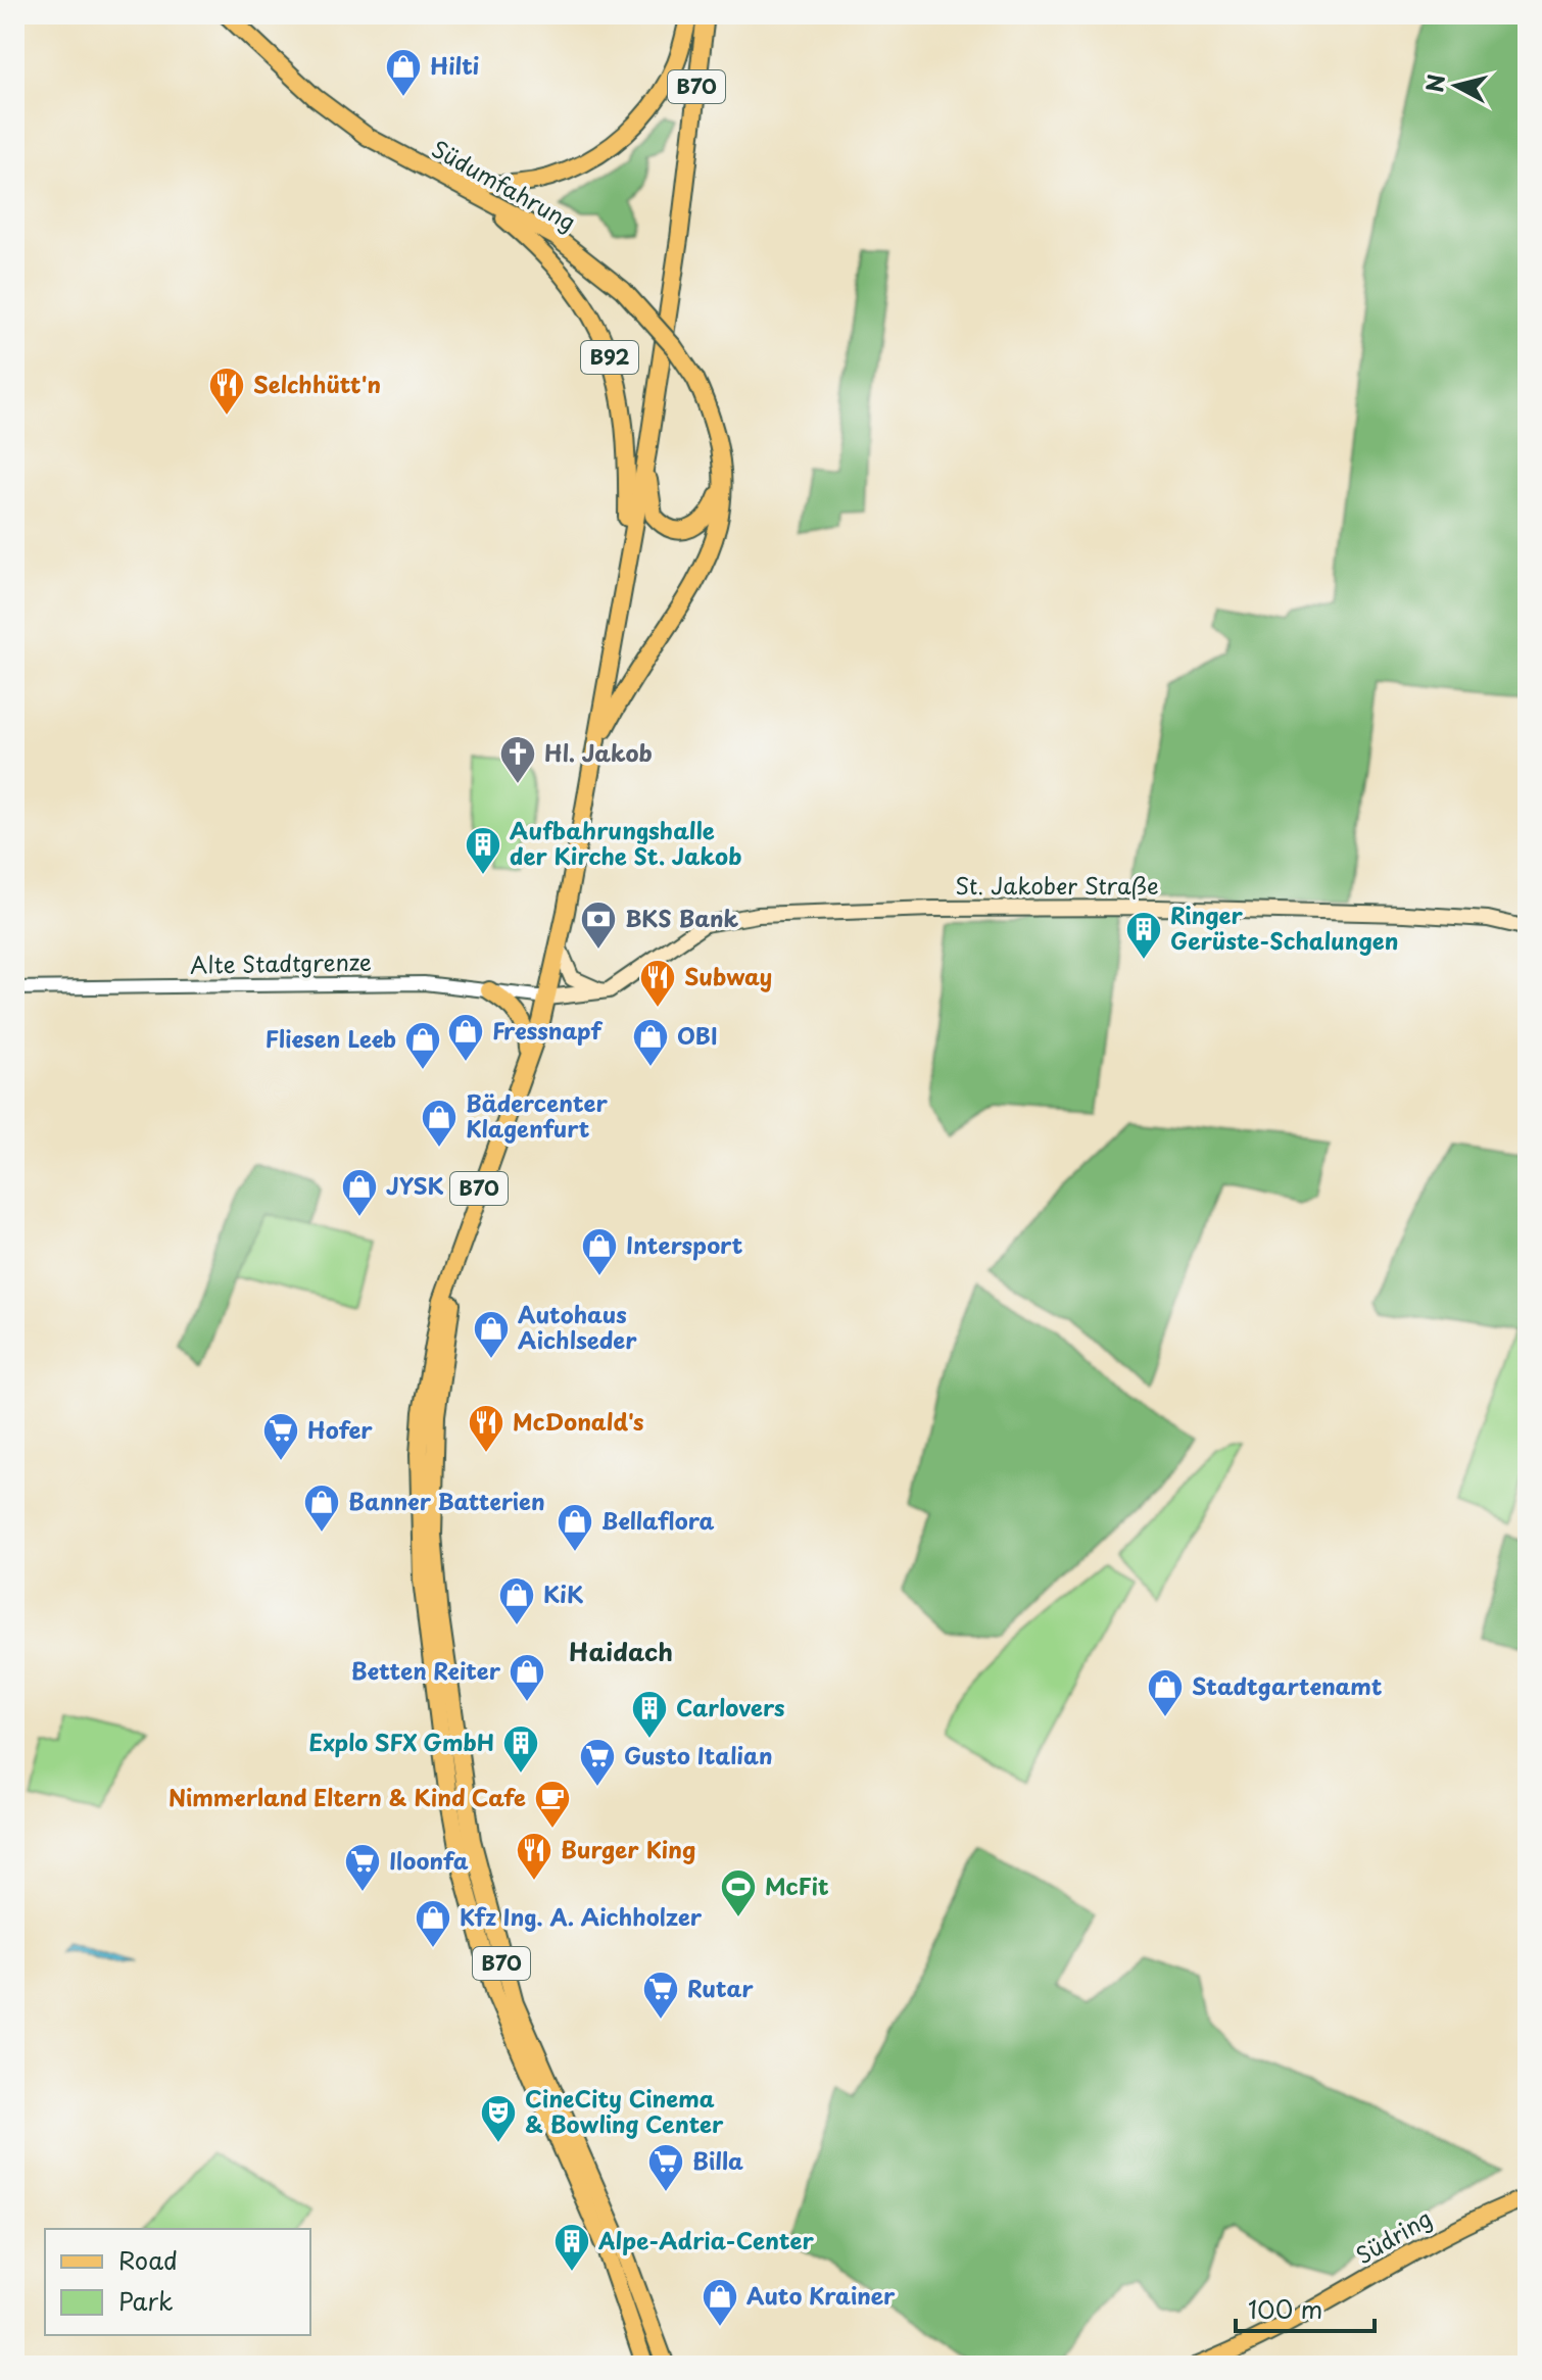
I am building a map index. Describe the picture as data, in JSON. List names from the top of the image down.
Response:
{
  "streets": {
    "main road": [
      "B70",
      "Südumfahrung",
      "B92",
      "St. Jakober Straße",
      "Südring"
    ],
    "street": ["Alte Stadtgrenze"]
  },
  "crossings": [
    ["B70", "Südumfahrung"],
    ["B70", "B92"],
    ["B70", "St. Jakober Straße"],
    ["B70", "Alte Stadtgrenze"],
    ["Südumfahrung", "B92"],
    ["St. Jakober Straße", "Alte Stadtgrenze"]
  ],
  "districts": ["Haidach"],
  "places": {
    "shop": [
      "Hilti",
      "Fressnapf",
      "OBI",
      "Fliesen Leeb",
      "Bädercenter Klagenfurt",
      "JYSK",
      "Intersport",
      "Autohaus Aichlseder",
      "Banner Batterien",
      "Bellaflora",
      "KiK",
      "Betten Reiter",
      "Stadtgartenamt",
      "Kfz Ing. A. Aichholzer",
      "Auto Krainer"
    ],
    "restaurant": [
      "Selchhütt'n",
      "Subway",
      "McDonald's",
      "Burger King"
    ],
    "church": ["Hl. Jakob"],
    "building": [
      "Aufbahrungshalle der Kirche St. Jakob",
      "Ringer Gerüste-Schalungen",
      "Carlovers",
      "Explo SFX GmbH",
      "Alpe-Adria-Center"
    ],
    "bank": ["BKS Bank"],
    "supermarket": [
      "Hofer",
      "Gusto Italian",
      "Iloonfa",
      "Rutar",
      "Billa"
    ],
    "cafe": ["Nimmerland Eltern & Kind Cafe"],
    "sports": ["McFit"],
    "theatre": ["CineCity Cinema & Bowling Center"]
  },
  "legend": ["Road", "Park"],
  "scale_bar": "100 m",
  "north": "left"
}
